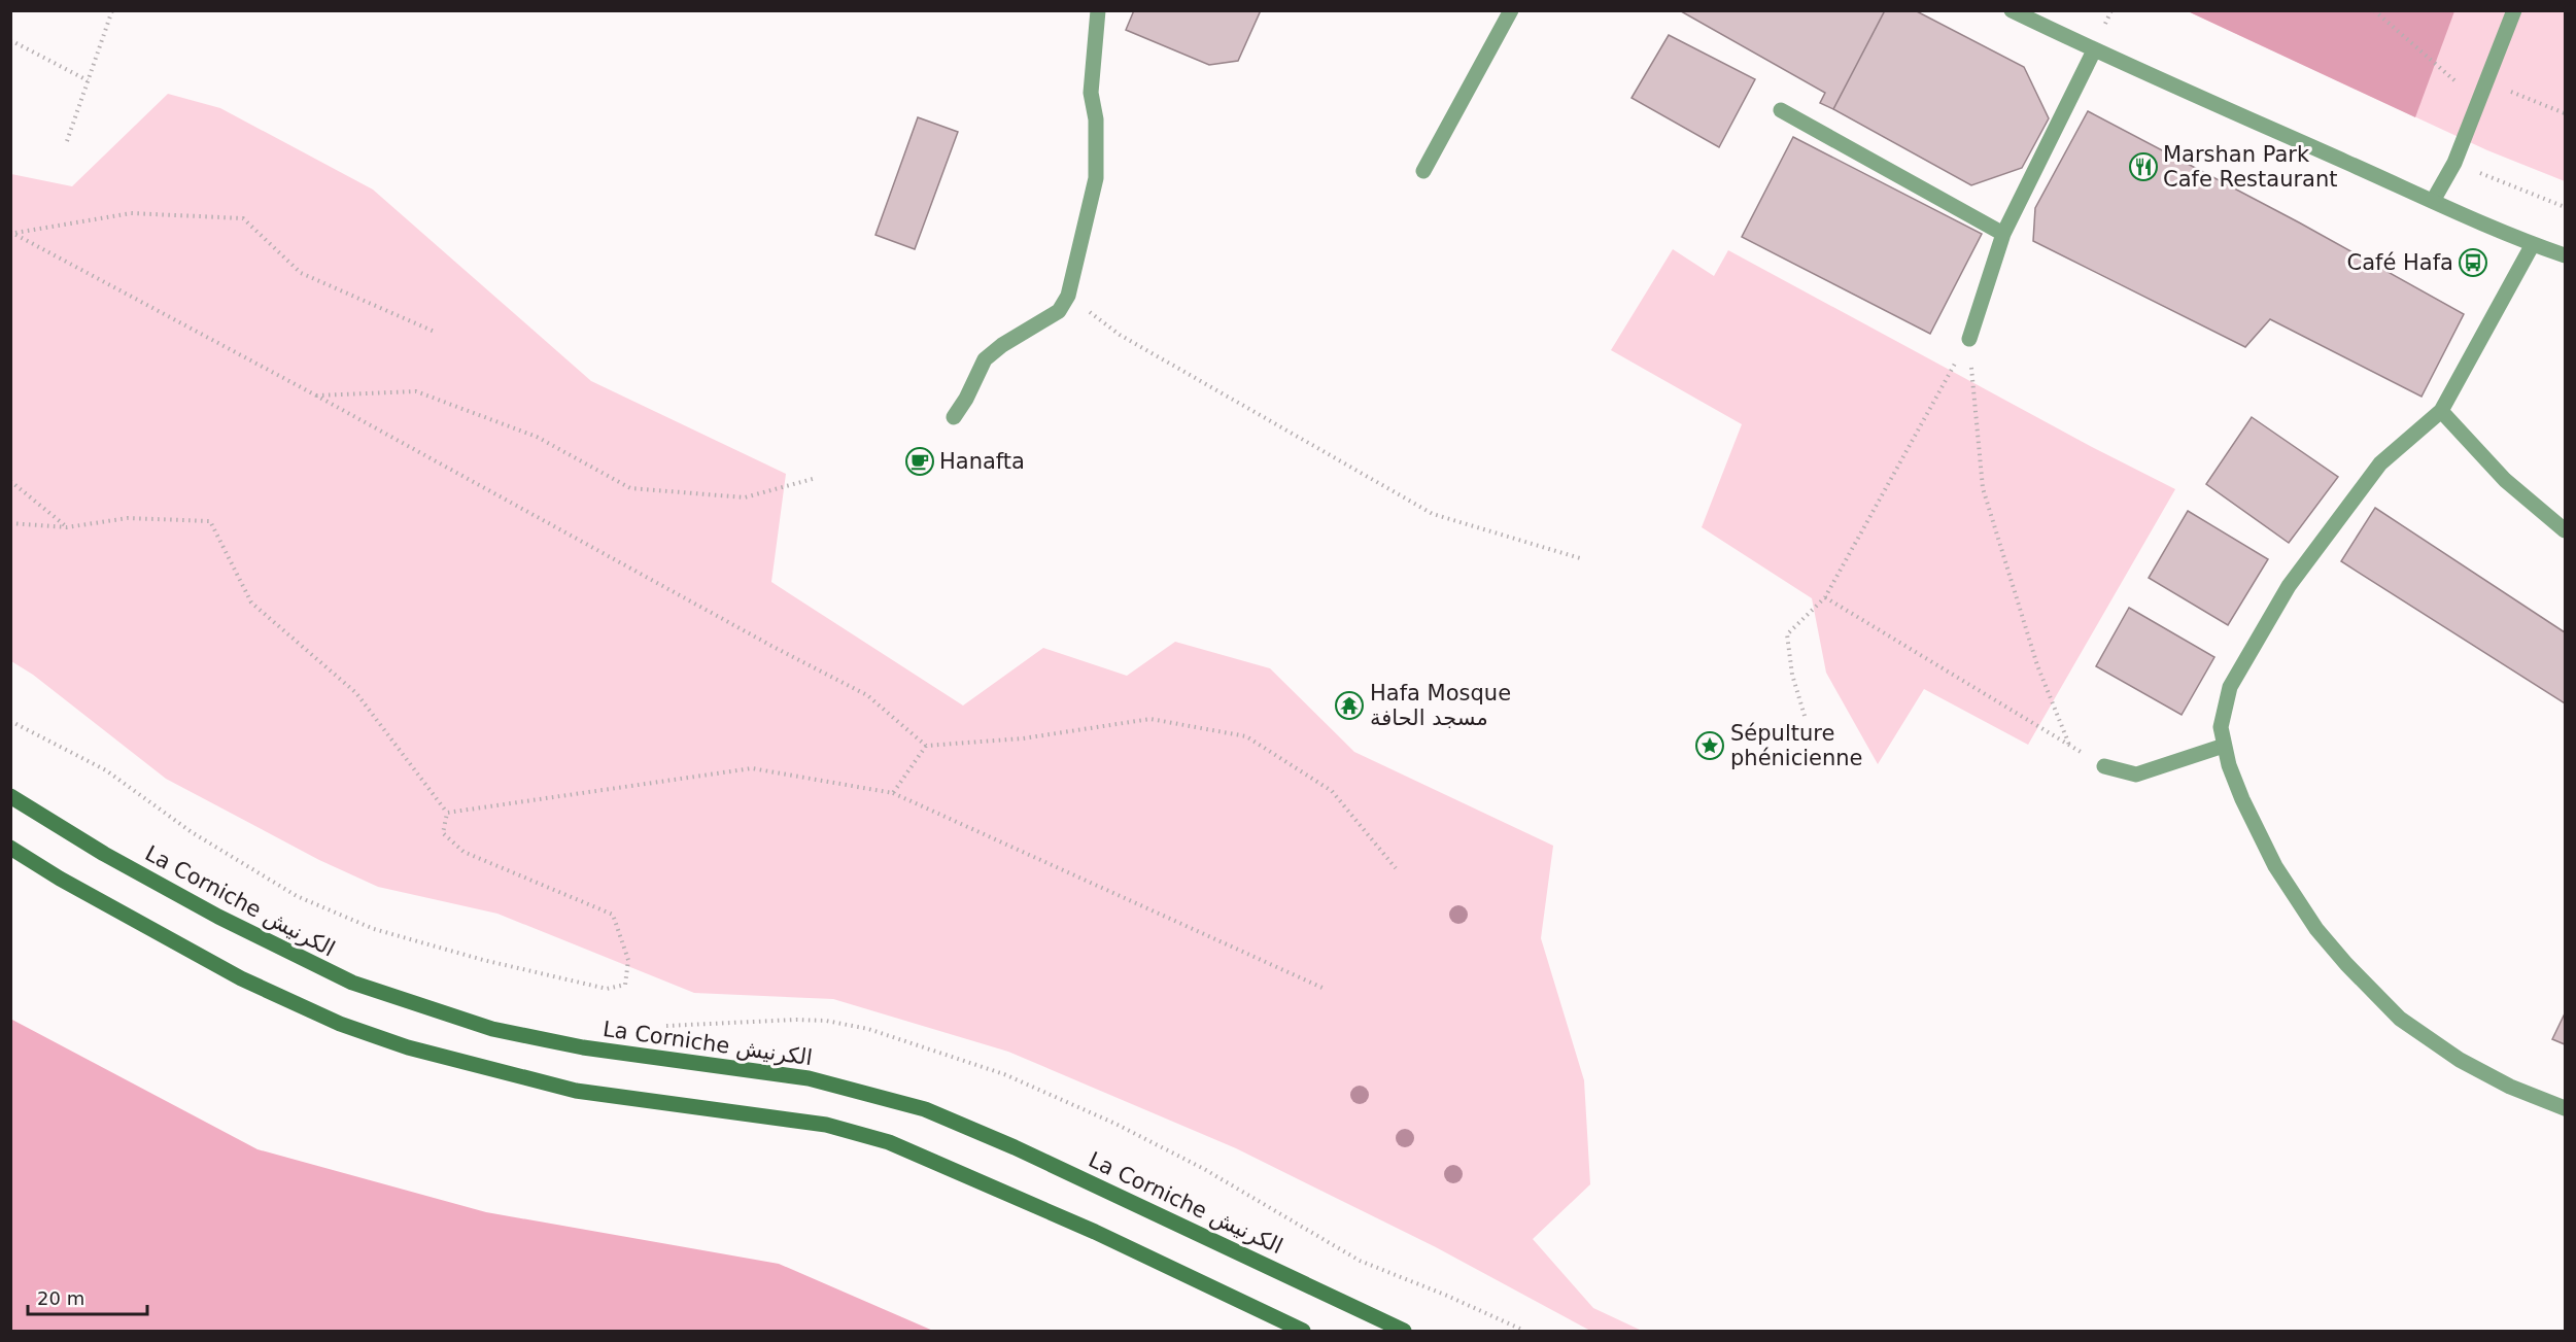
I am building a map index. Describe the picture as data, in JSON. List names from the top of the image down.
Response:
{
  "streets": {
    "main road": ["La Corniche الكرنيش"]
  },
  "places": {
    "restaurant": ["Marshan Park Cafe Restaurant"],
    "bus stop": ["Café Hafa"],
    "cafe": ["Hanafta"],
    "temple": ["Hafa Mosque مسجد الحافة"],
    "place": ["Sépulture phénicienne"]
  },
  "scale_bar": "20 m"
}
